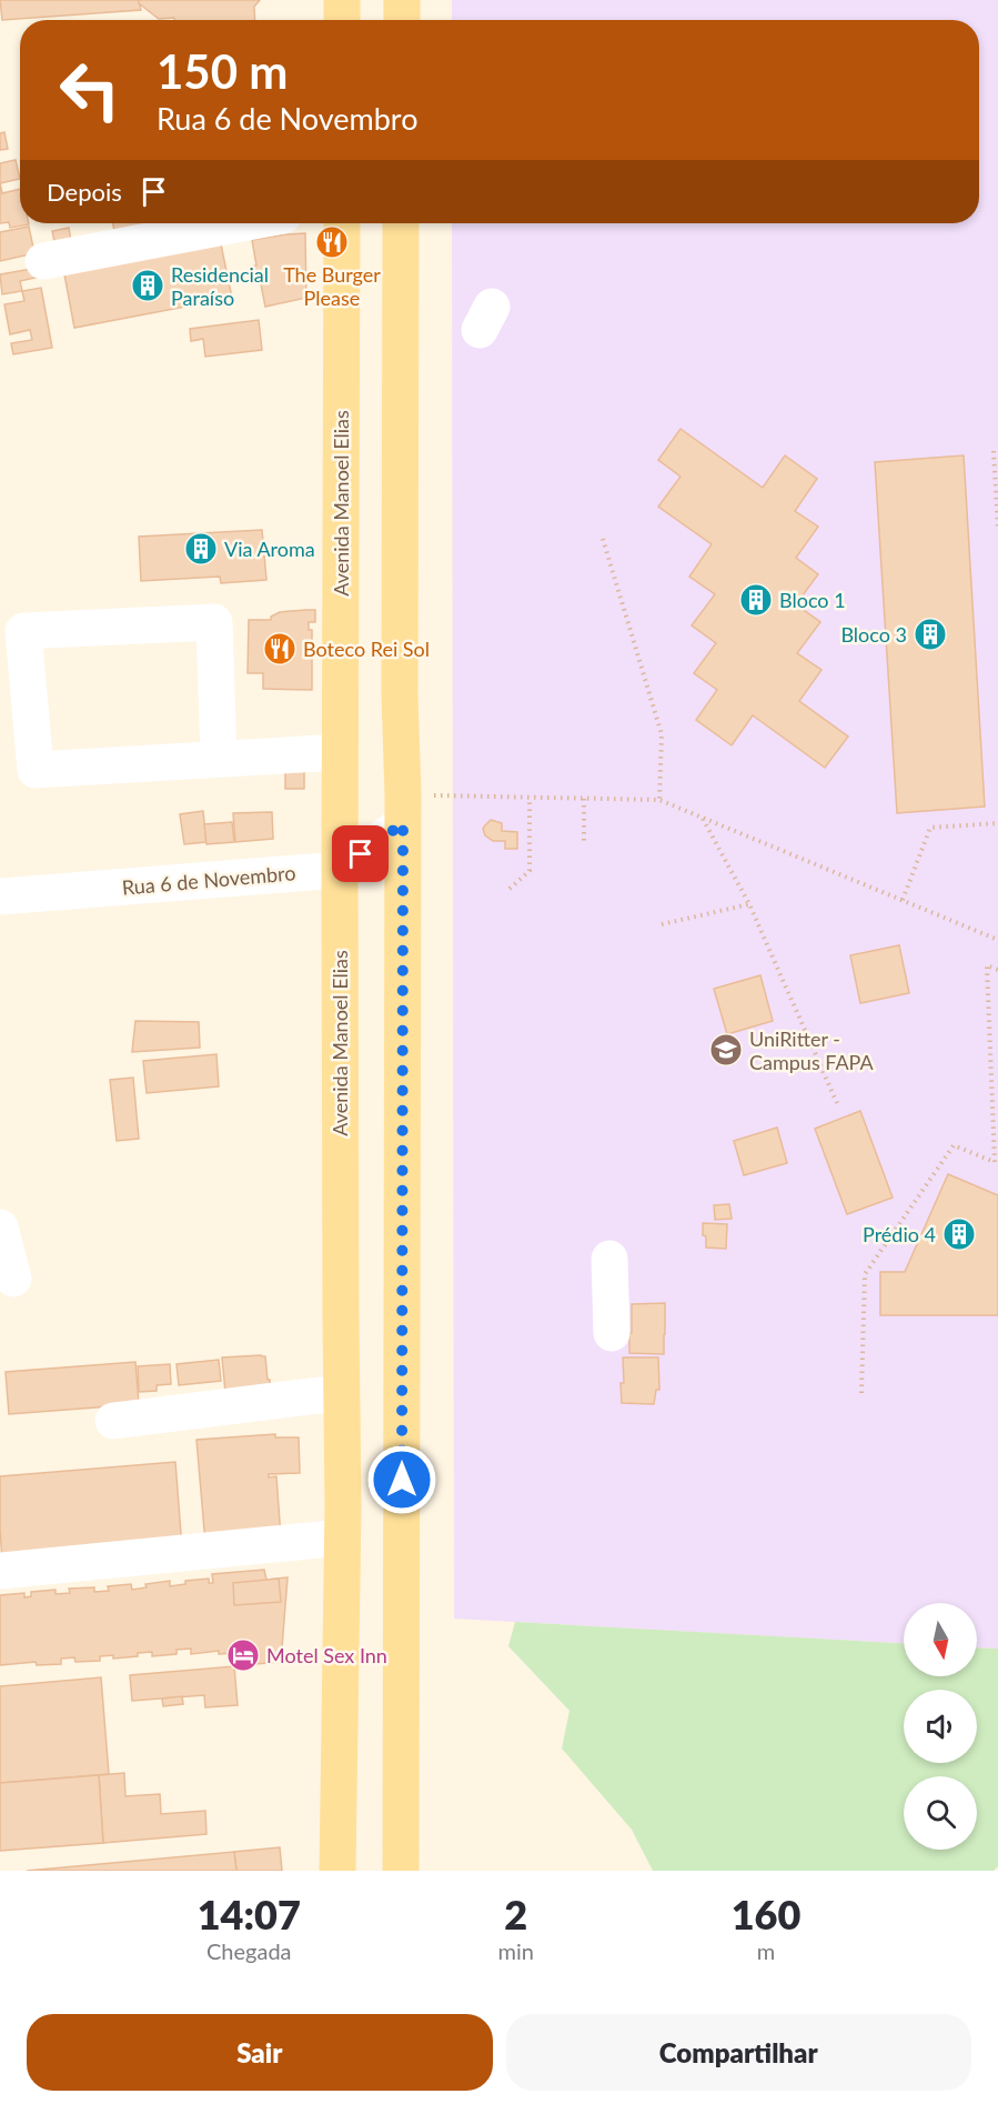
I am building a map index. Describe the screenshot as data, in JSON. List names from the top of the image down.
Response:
{
  "streets": {
    "main road": ["Avenida Manoel Elias"],
    "street": ["Rua 6 de Novembro"]
  },
  "crossings": [
    ["Avenida Manoel Elias", "Rua 6 de Novembro"]
  ],
  "places": {
    "restaurant": ["The Burger Please", "Boteco Rei Sol"],
    "building": [
      "Residencial Paraíso",
      "Via Aroma",
      "Bloco 1",
      "Bloco 3",
      "Prédio 4"
    ],
    "school or university": ["UniRitter - Campus FAPA"],
    "hotel": ["Motel Sex Inn"]
  },
  "north": "bottom",
  "page": {
    "turn": ["150 m", "Rua 6 de Novembro"],
    "then": "Depois",
    "eta": [
      "14:07",
      "Chegada",
      "2",
      "min",
      "160",
      "m"
    ],
    "buttons": ["Sair", "Compartilhar"]
  }
}
